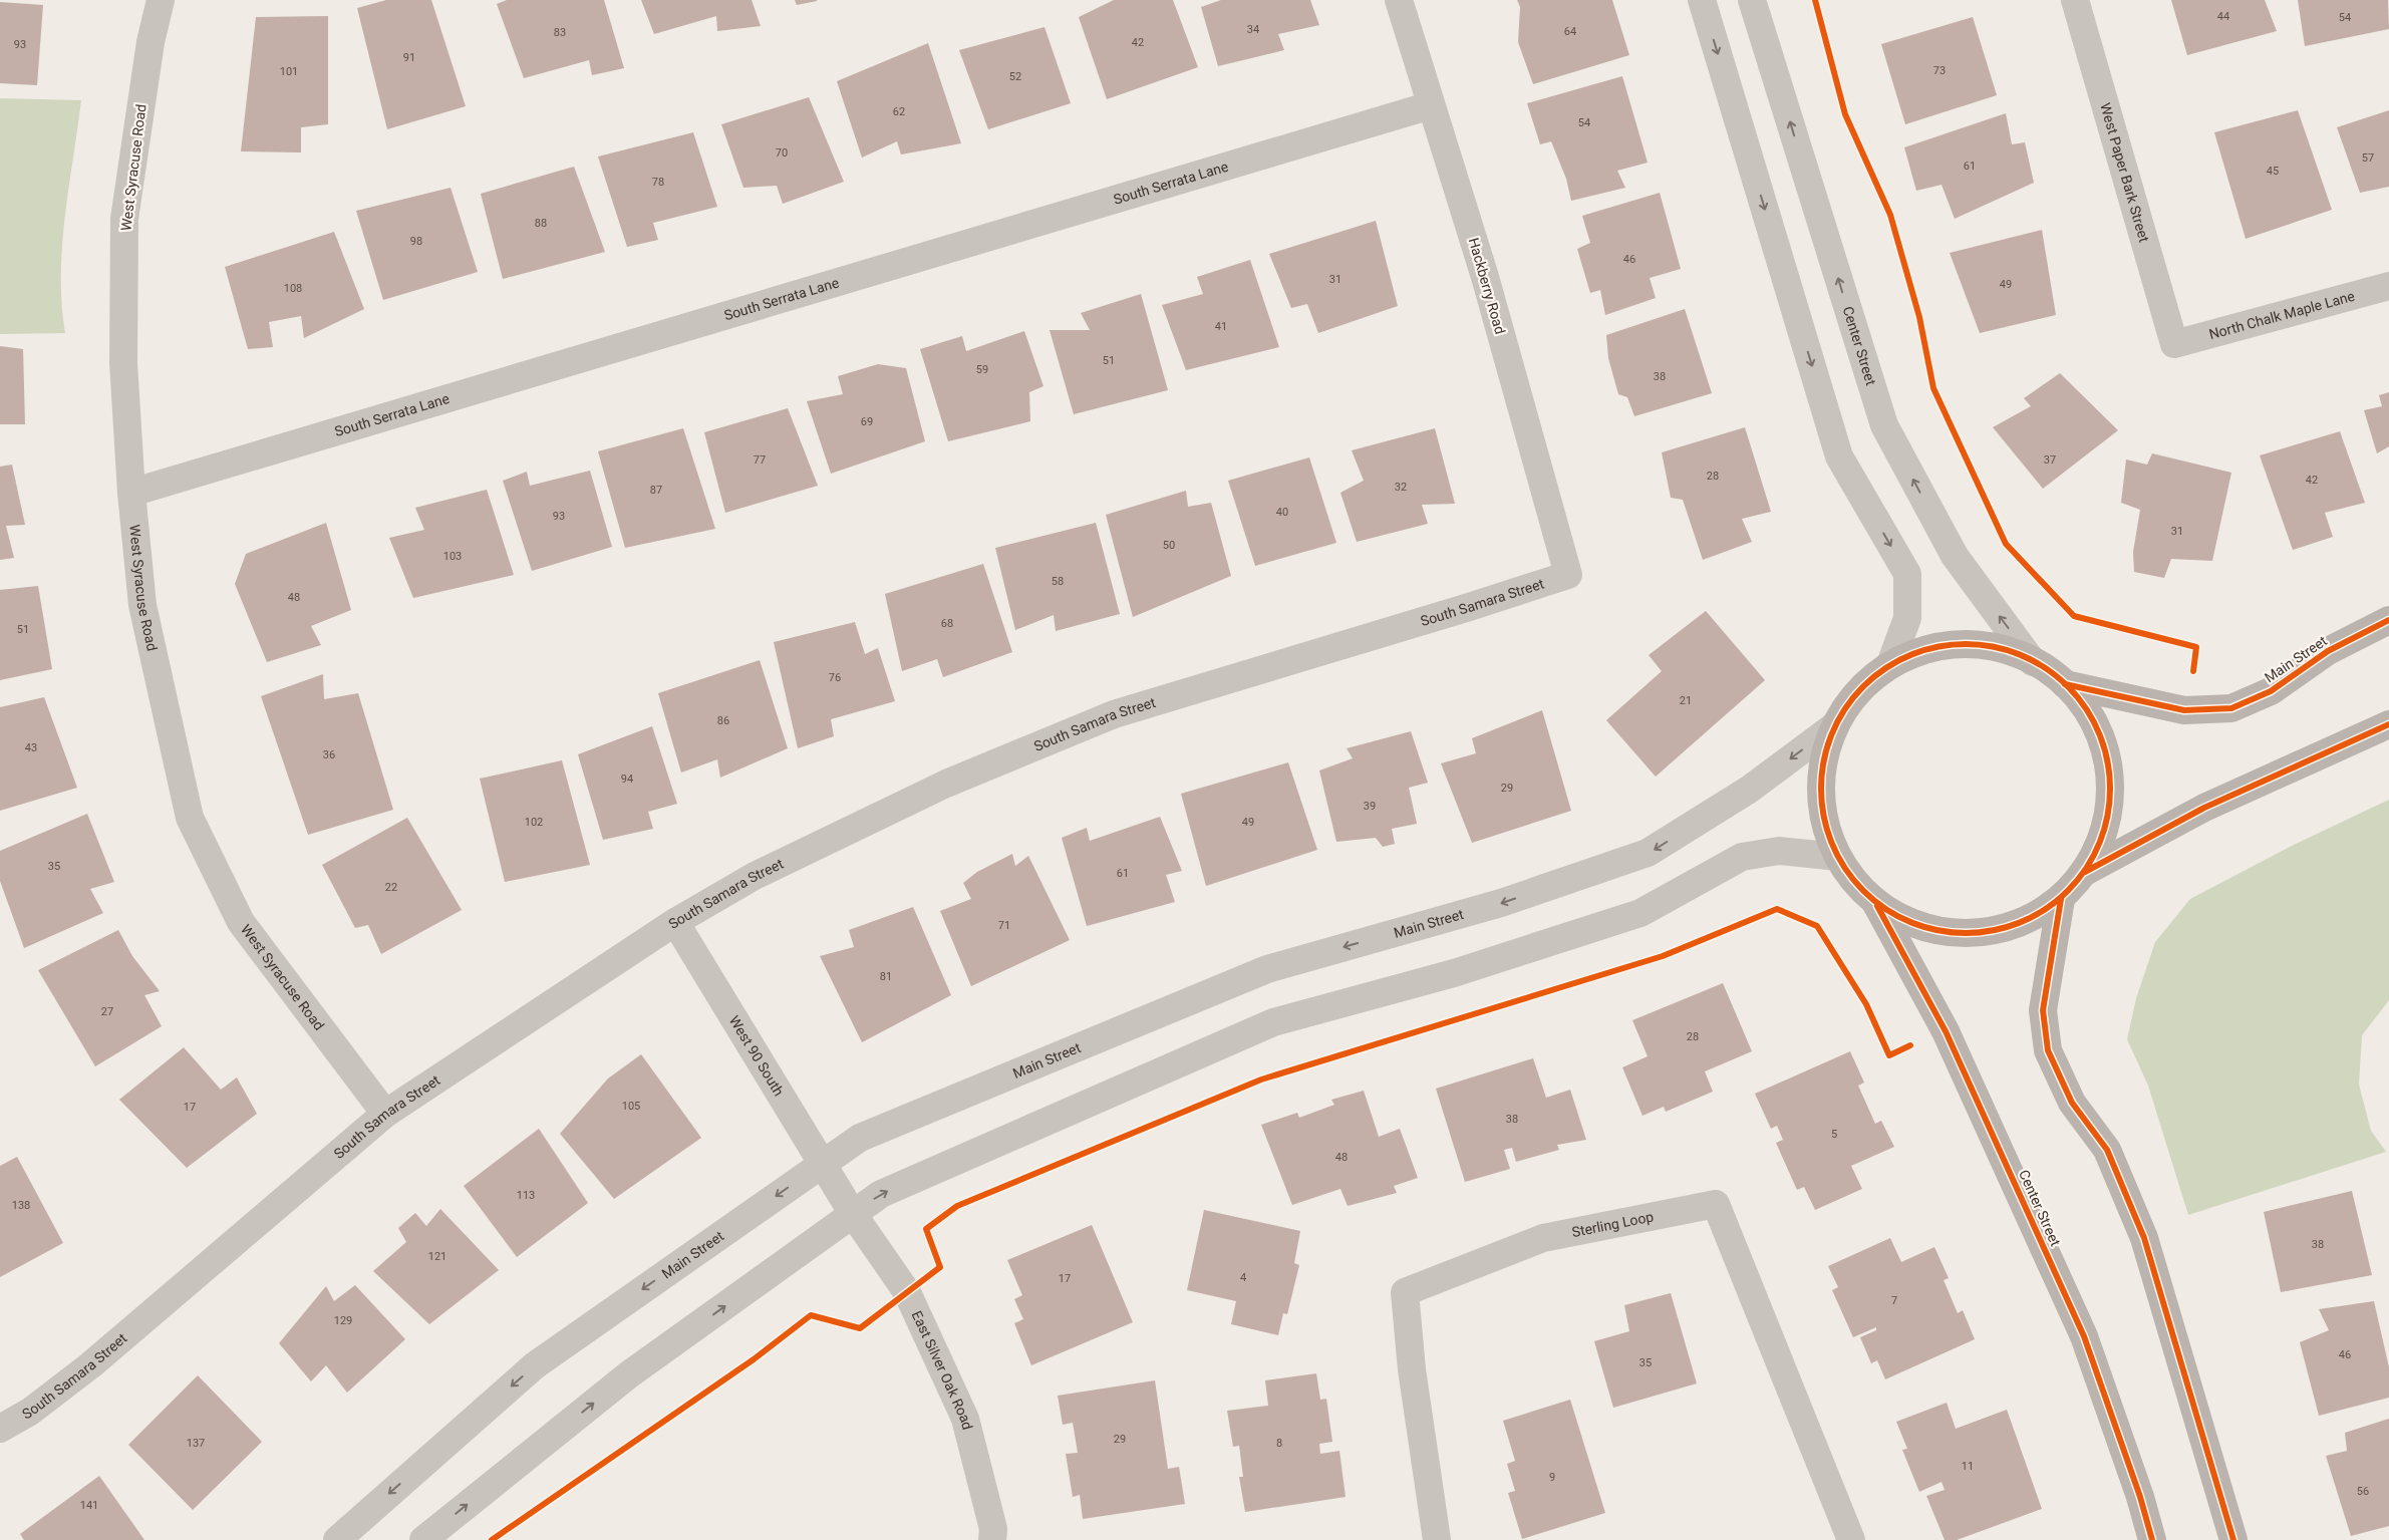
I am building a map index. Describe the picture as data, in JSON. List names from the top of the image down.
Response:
{
  "streets": {
    "main road": ["Center Street", "Main Street"],
    "street": [
      "West Syracuse Road",
      "West Paper Bark Street",
      "South Serrata Lane",
      "Hackberry Road",
      "North Chalk Maple Lane",
      "South Samara Street",
      "West 90 South",
      "Sterling Loop",
      "East Silver Oak Road"
    ]
  },
  "crossings": [
    ["West Syracuse Road", "South Serrata Lane"],
    ["West Syracuse Road", "South Samara Street"],
    ["West Paper Bark Street", "North Chalk Maple Lane"],
    ["South Serrata Lane", "Hackberry Road"],
    ["Hackberry Road", "South Samara Street"],
    ["South Samara Street", "West 90 South"],
    ["Main Street", "West 90 South"],
    ["West 90 South", "East Silver Oak Road"]
  ],
  "one_way": ["Main Street"],
  "house_numbers": [
    "44",
    "54",
    "34",
    "64",
    "83",
    "42",
    "93",
    "91",
    "73",
    "101",
    "52",
    "62",
    "54",
    "70",
    "57",
    "61",
    "45",
    "78",
    "88",
    "98",
    "46",
    "31",
    "49",
    "108",
    "41",
    "51",
    "59",
    "38",
    "69",
    "77",
    "37",
    "28",
    "42",
    "32",
    "87",
    "40",
    "93",
    "31",
    "50",
    "103",
    "58",
    "48",
    "68",
    "51",
    "76",
    "21",
    "86",
    "43",
    "36",
    "94",
    "29",
    "39",
    "102",
    "49",
    "35",
    "61",
    "22",
    "71",
    "81",
    "27",
    "28",
    "105",
    "17",
    "38",
    "5",
    "48",
    "113",
    "138",
    "38",
    "121",
    "4",
    "17",
    "7",
    "129",
    "46",
    "35",
    "29",
    "137",
    "8",
    "11",
    "9",
    "56",
    "141"
  ]
}
